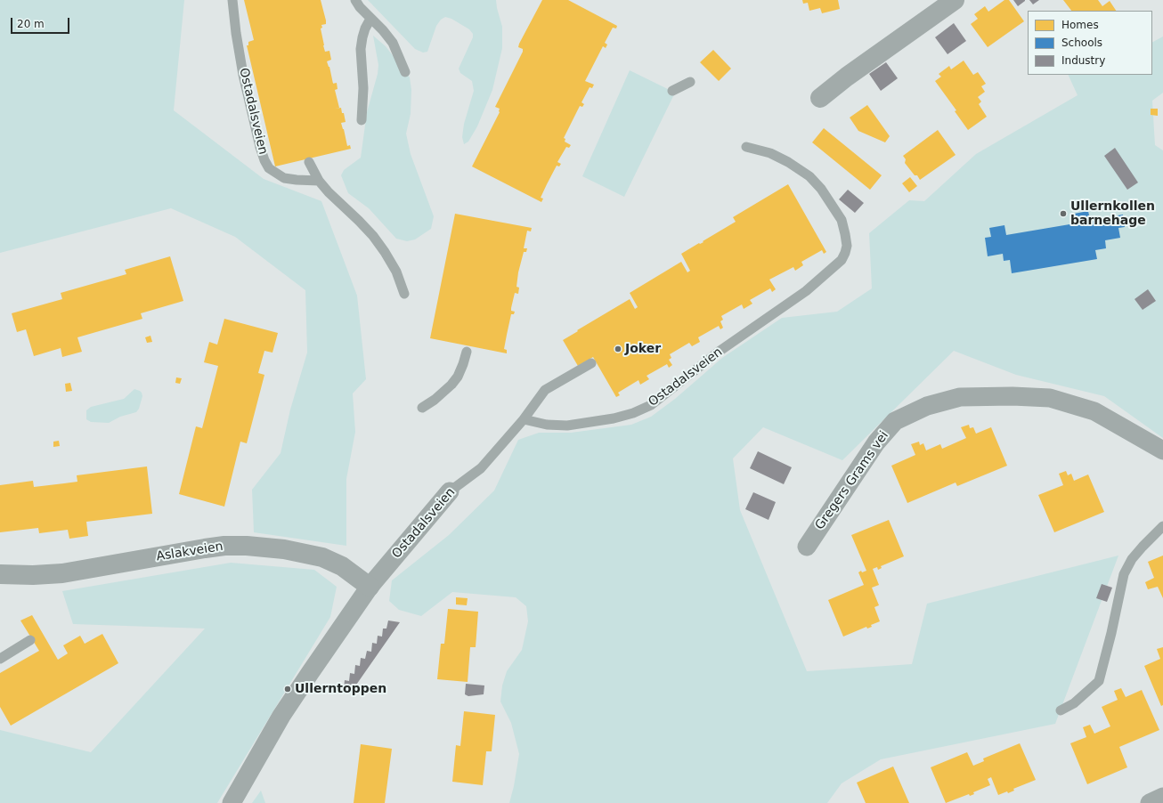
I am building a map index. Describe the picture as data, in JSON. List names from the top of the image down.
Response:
{
  "streets": {
    "street": ["Ostadalsveien", "Gregers Grams vei", "Aslakveien"]
  },
  "crossings": [
    ["Ostadalsveien", "Aslakveien"]
  ],
  "places": ["Ullernkollen barnehage", "Joker", "Ullerntoppen"],
  "legend": ["Homes", "Schools", "Industry"],
  "scale_bar": "20 m"
}
